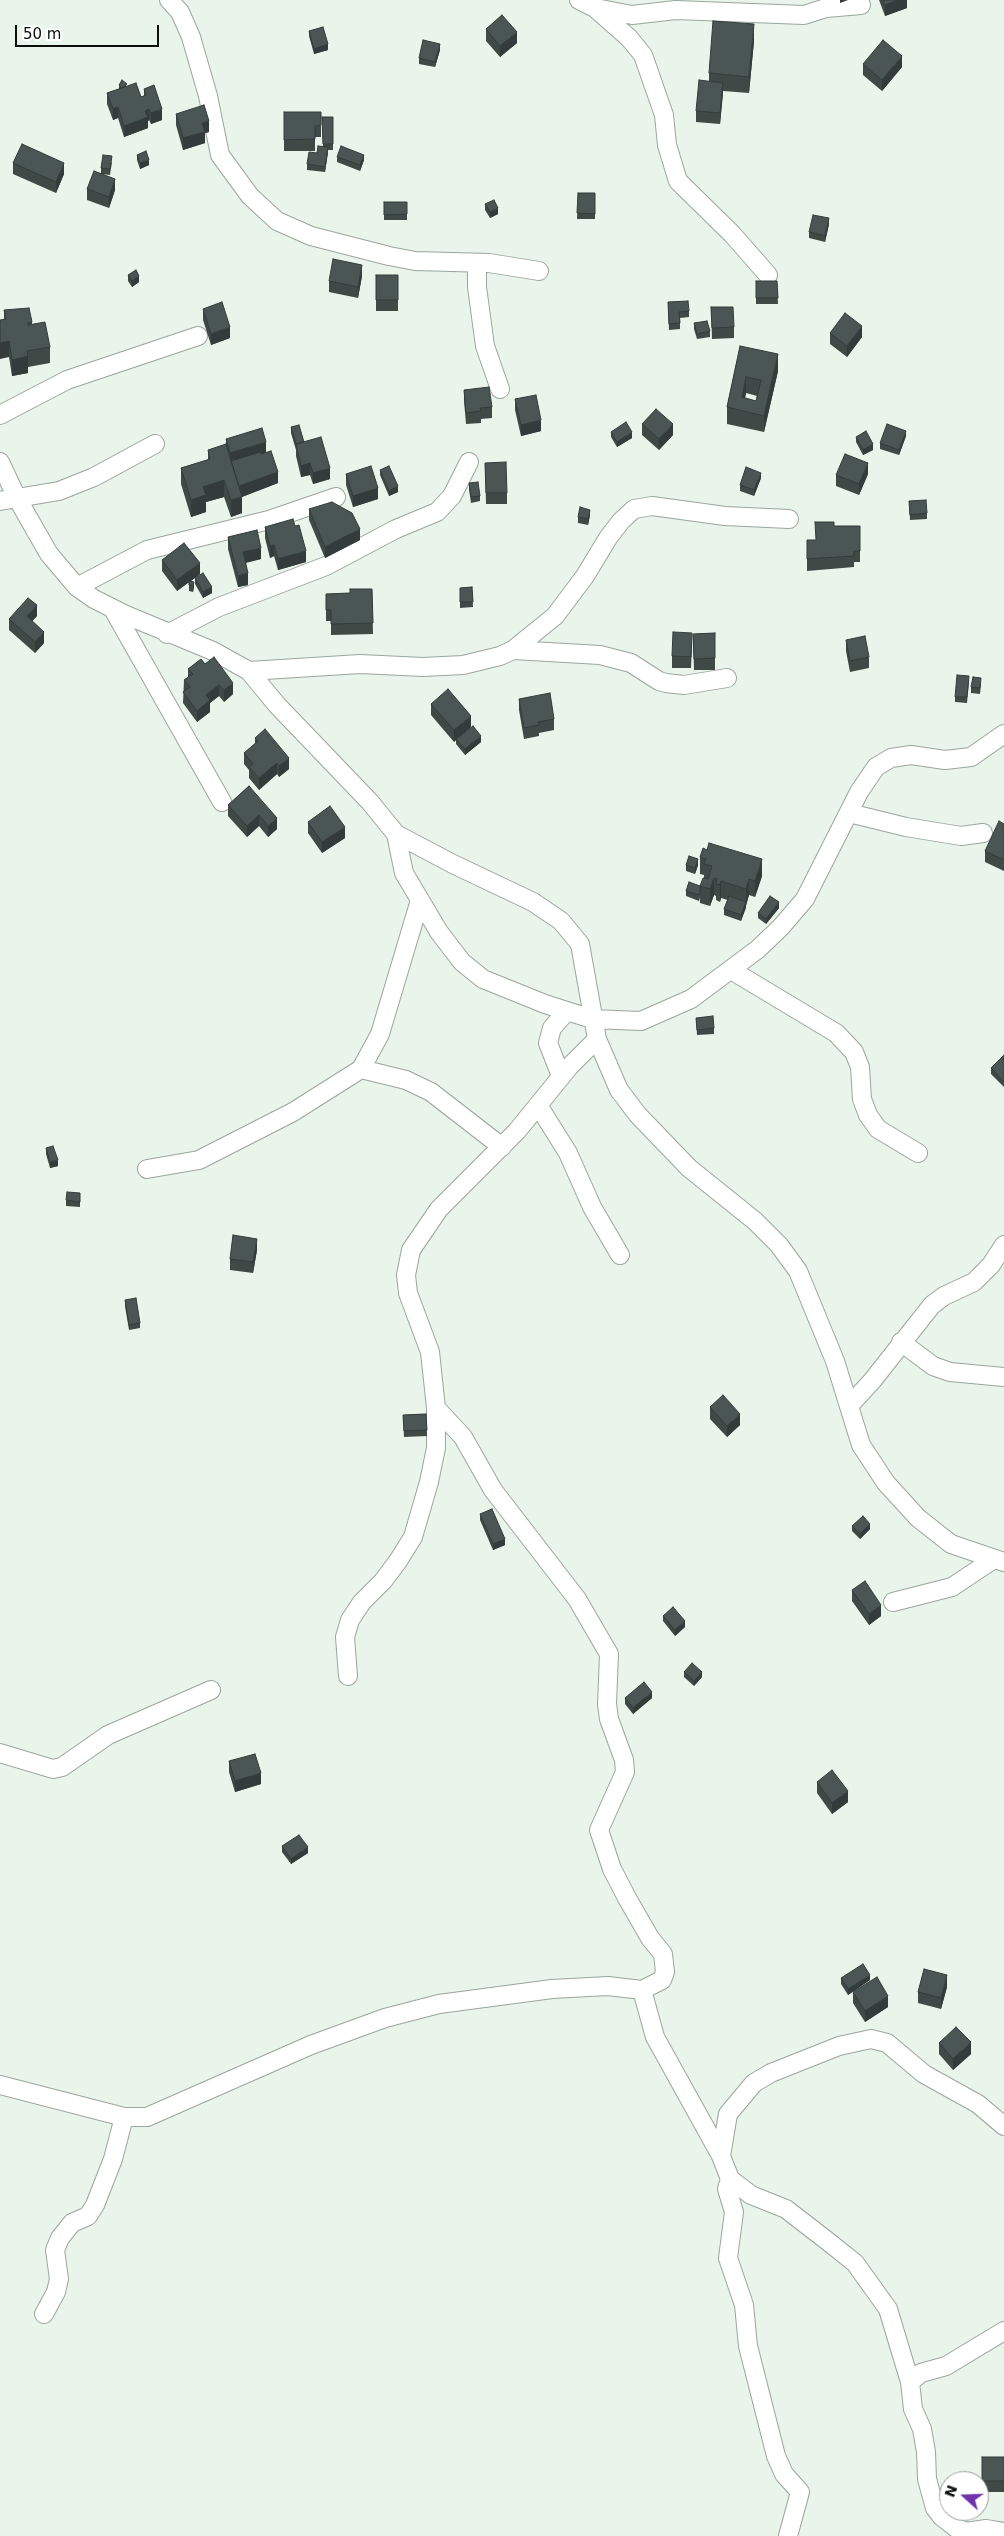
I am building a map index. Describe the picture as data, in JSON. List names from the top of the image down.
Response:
{
  "scale_bar": "50 m",
  "north": "left"
}
